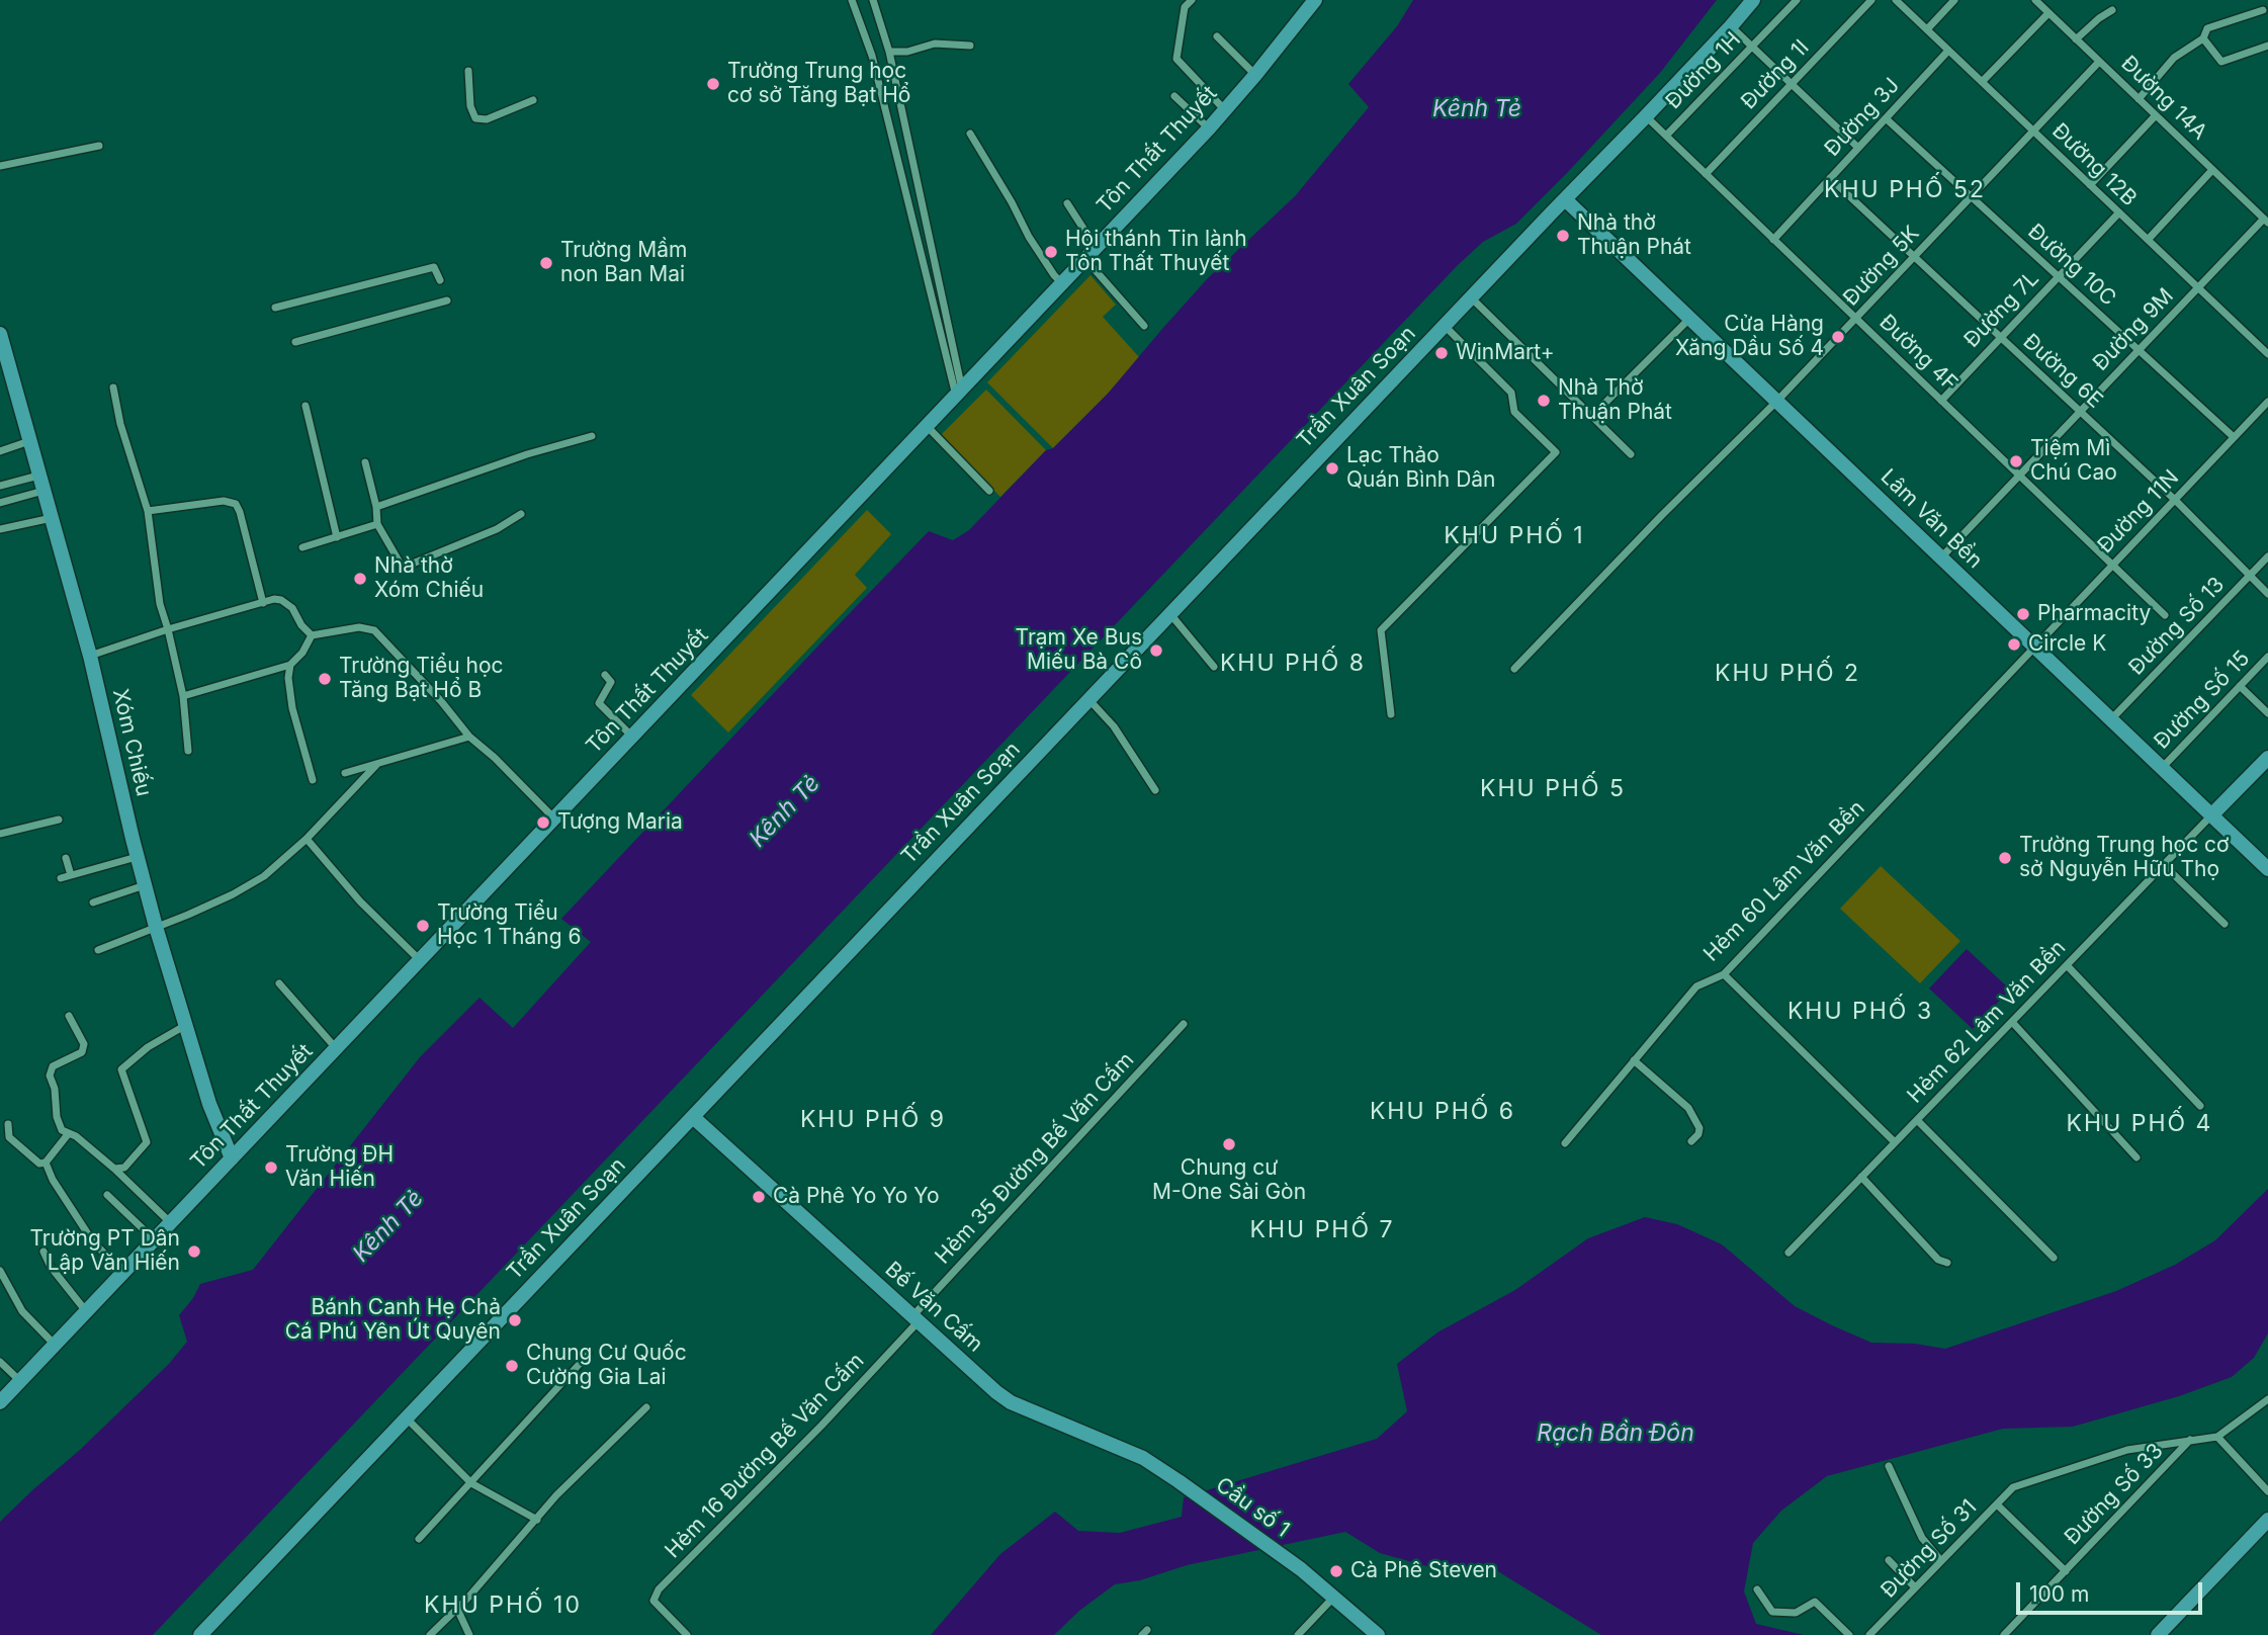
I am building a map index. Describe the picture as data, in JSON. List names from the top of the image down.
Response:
{
  "streets": {
    "main road": [
      "Tôn Thất Thuyết",
      "Trần Xuân Soạn",
      "Lâm Văn Bền",
      "Xóm Chiếu",
      "Bế Văn Cấm",
      "Cầu số 1"
    ],
    "street": [
      "Đường 1H",
      "Đường 1I",
      "Đường 14A",
      "Đường 3J",
      "Đường 12B",
      "Đường 10C",
      "Đường 5K",
      "Đường 7L",
      "Đường 9M",
      "Đường 4F",
      "Đường 6E",
      "Đường 11N",
      "Đường Số 13",
      "Đường Số 15",
      "Hẻm 60 Lâm Văn Bền",
      "Hẻm 62 Lâm Văn Bền",
      "Hẻm 35 Đường Bế Văn Cấm",
      "Hẻm 16 Đường Bế Văn Cấm",
      "Đường Số 33",
      "Đường Số 31"
    ]
  },
  "crossings": [
    ["Đường 1H", "Đường 4F"],
    ["Đường 1I", "Đường 4F"],
    ["Đường 14A", "Đường 5K"],
    ["Đường 14A", "Đường 9M"],
    ["Đường 3J", "Đường 12B"],
    ["Đường 3J", "Đường 10C"],
    ["Đường 3J", "Đường 4F"],
    ["Đường 3J", "Đường 6E"],
    ["Tôn Thất Thuyết", "Xóm Chiếu"],
    ["Đường 12B", "Đường 5K"],
    ["Đường 12B", "Đường 7L"],
    ["Đường 12B", "Đường 9M"],
    ["Đường 10C", "Đường 5K"],
    ["Đường 10C", "Đường 7L"],
    ["Đường 10C", "Đường 9M"],
    ["Đường 10C", "Đường 11N"],
    ["Đường 5K", "Đường 4F"],
    ["Đường 5K", "Đường 6E"],
    ["Đường 5K", "Lâm Văn Bền"],
    ["Đường 7L", "Đường 4F"],
    ["Đường 7L", "Đường 6E"],
    ["Đường 9M", "Đường 4F"],
    ["Đường 9M", "Đường 6E"],
    ["Đường 9M", "Lâm Văn Bền"],
    ["Đường 4F", "Trần Xuân Soạn"],
    ["Đường 4F", "Đường 11N"],
    ["Đường 6E", "Đường 11N"],
    ["Đường 6E", "Đường Số 13"],
    ["Trần Xuân Soạn", "Lâm Văn Bền"],
    ["Trần Xuân Soạn", "Bế Văn Cấm"],
    ["Đường 11N", "Lâm Văn Bền"],
    ["Đường 11N", "Hẻm 60 Lâm Văn Bền"],
    ["Lâm Văn Bền", "Đường Số 13"],
    ["Lâm Văn Bền", "Đường Số 15"],
    ["Lâm Văn Bền", "Hẻm 60 Lâm Văn Bền"],
    ["Lâm Văn Bền", "Hẻm 62 Lâm Văn Bền"],
    ["Hẻm 35 Đường Bế Văn Cấm", "Bế Văn Cấm"],
    ["Hẻm 35 Đường Bế Văn Cấm", "Hẻm 16 Đường Bế Văn Cấm"],
    ["Bế Văn Cấm", "Hẻm 16 Đường Bế Văn Cấm"],
    ["Bế Văn Cấm", "Cầu số 1"],
    ["Đường Số 33", "Đường Số 31"]
  ],
  "districts": [
    "KHU PHỐ 52",
    "KHU PHỐ 1",
    "KHU PHỐ 8",
    "KHU PHỐ 2",
    "KHU PHỐ 5",
    "KHU PHỐ 3",
    "KHU PHỐ 6",
    "KHU PHỐ 9",
    "KHU PHỐ 4",
    "KHU PHỐ 7",
    "KHU PHỐ 10"
  ],
  "water": ["Kênh Tẻ", "Rạch Bần Đôn"],
  "places": [
    "Trường Trung học cơ sở Tăng Bạt Hổ",
    "Nhà thờ Thuận Phát",
    "Hội thánh Tin lành Tôn Thất Thuyết",
    "Trường Mầm non Ban Mai",
    "Cửa Hàng Xăng Dầu Số 4",
    "WinMart+",
    "Nhà Thờ Thuận Phát",
    "Tiệm Mì Chú Cao",
    "Lạc Thảo Quán Bình Dân",
    "Nhà thờ Xóm Chiếu",
    "Pharmacity",
    "Circle K",
    "Trạm Xe Bus Miếu Bà Cô",
    "Trường Tiểu học Tăng Bạt Hổ B",
    "Tượng Maria",
    "Trường Trung học cơ sở Nguyễn Hữu Thọ",
    "Trường Tiểu Học 1 Tháng 6",
    "Chung cư M-One Sài Gòn",
    "Trường ĐH Văn Hiến",
    "Cà Phê Yo Yo Yo",
    "Trường PT Dân Lập Văn Hiến",
    "Bánh Canh Hẹ Chả Cá Phú Yên Út Quyên",
    "Chung Cư Quốc Cường Gia Lai",
    "Cà Phê Steven"
  ],
  "scale_bar": "100 m"
}
